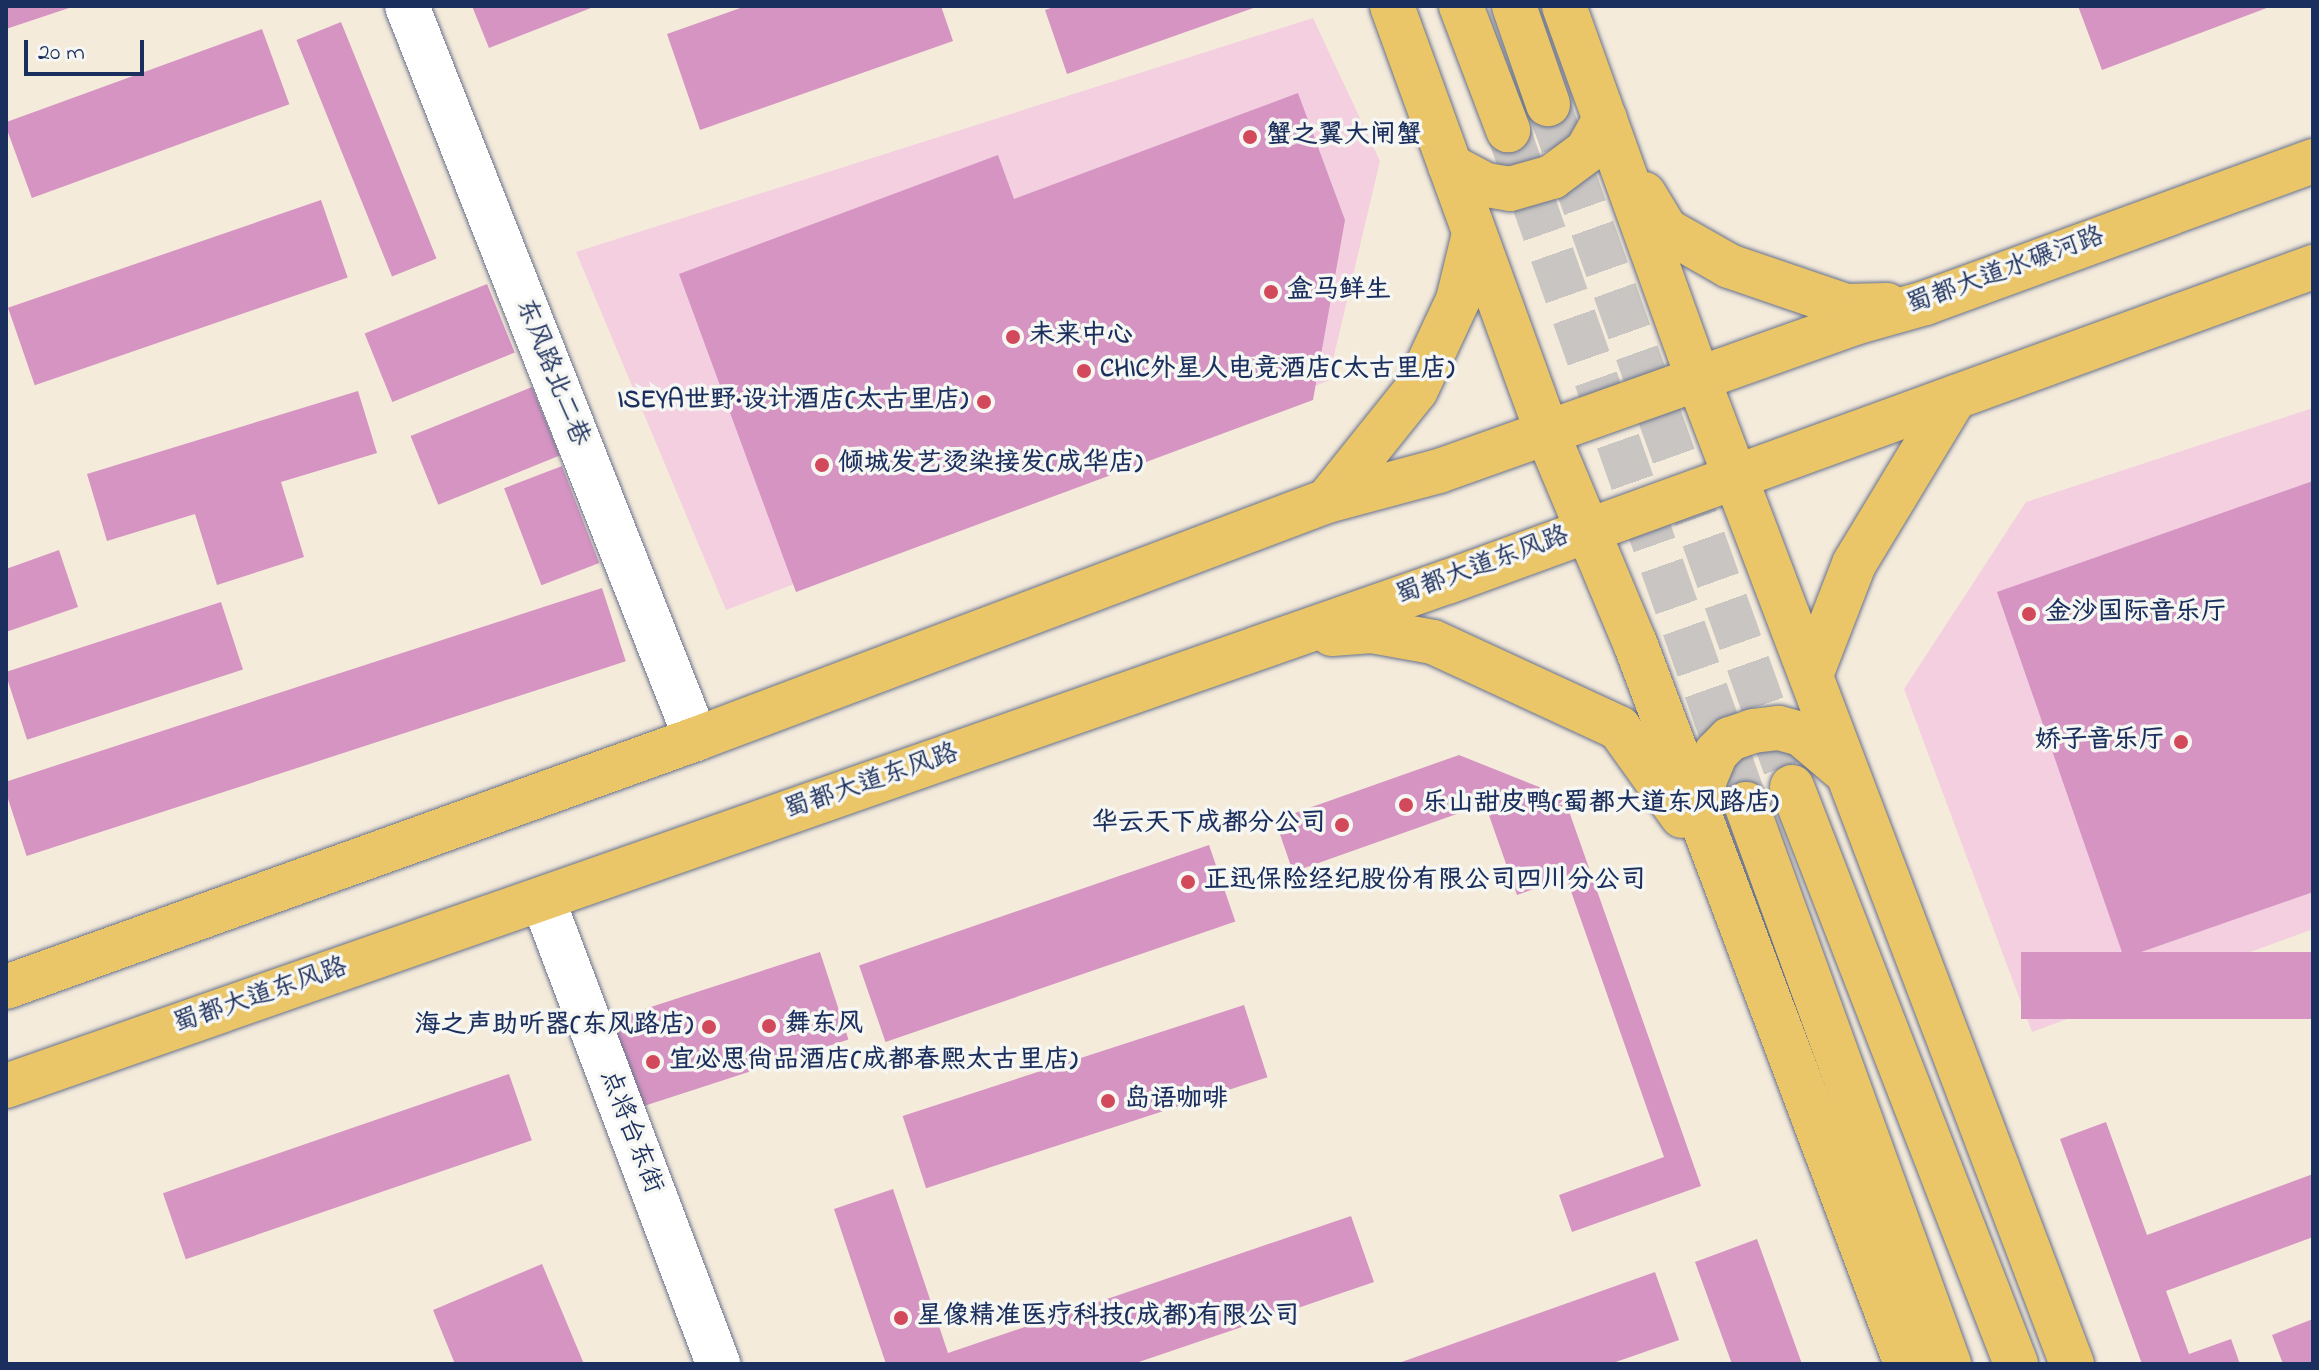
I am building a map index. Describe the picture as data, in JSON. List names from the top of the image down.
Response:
{
  "streets": {
    "main road": ["蜀都大道水碾河路", "蜀都大道东风路"],
    "street": ["东风路北二巷", "点将台东街"]
  },
  "crossings": [
    ["蜀都大道东风路", "点将台东街"]
  ],
  "places": [
    "蟹之翼大闸蟹",
    "盒马鲜生",
    "未来中心",
    "CHIC外星人电竞酒店(太古里店)",
    "ISEYA世野·设计酒店(太古里店)",
    "倾城发艺烫染接发(成华店)",
    "金沙国际音乐厅",
    "娇子音乐厅",
    "乐山甜皮鸭(蜀都大道东风路店)",
    "华云天下成都分公司",
    "正迅保险经纪股份有限公司四川分公司",
    "舞东风",
    "海之声助听器(东风路店)",
    "宜必思尚品酒店(成都春熙太古里店)",
    "岛语咖啡",
    "星像精准医疗科技(成都)有限公司"
  ],
  "scale_bar": "20 m"
}
